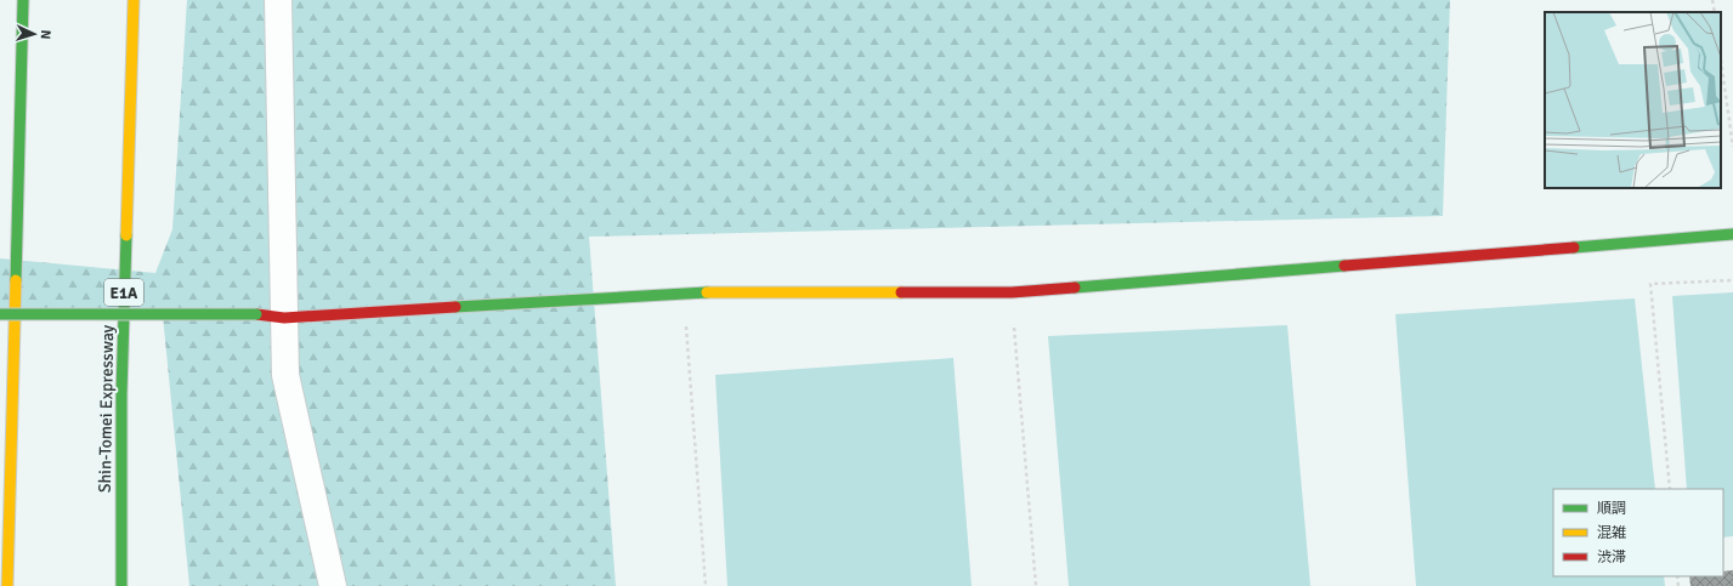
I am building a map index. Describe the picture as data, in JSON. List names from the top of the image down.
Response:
{
  "streets": {
    "main road": ["E1A", "Shin-Tomei Expressway"]
  },
  "legend": ["順調", "混雑", "渋滞"],
  "north": "right"
}
